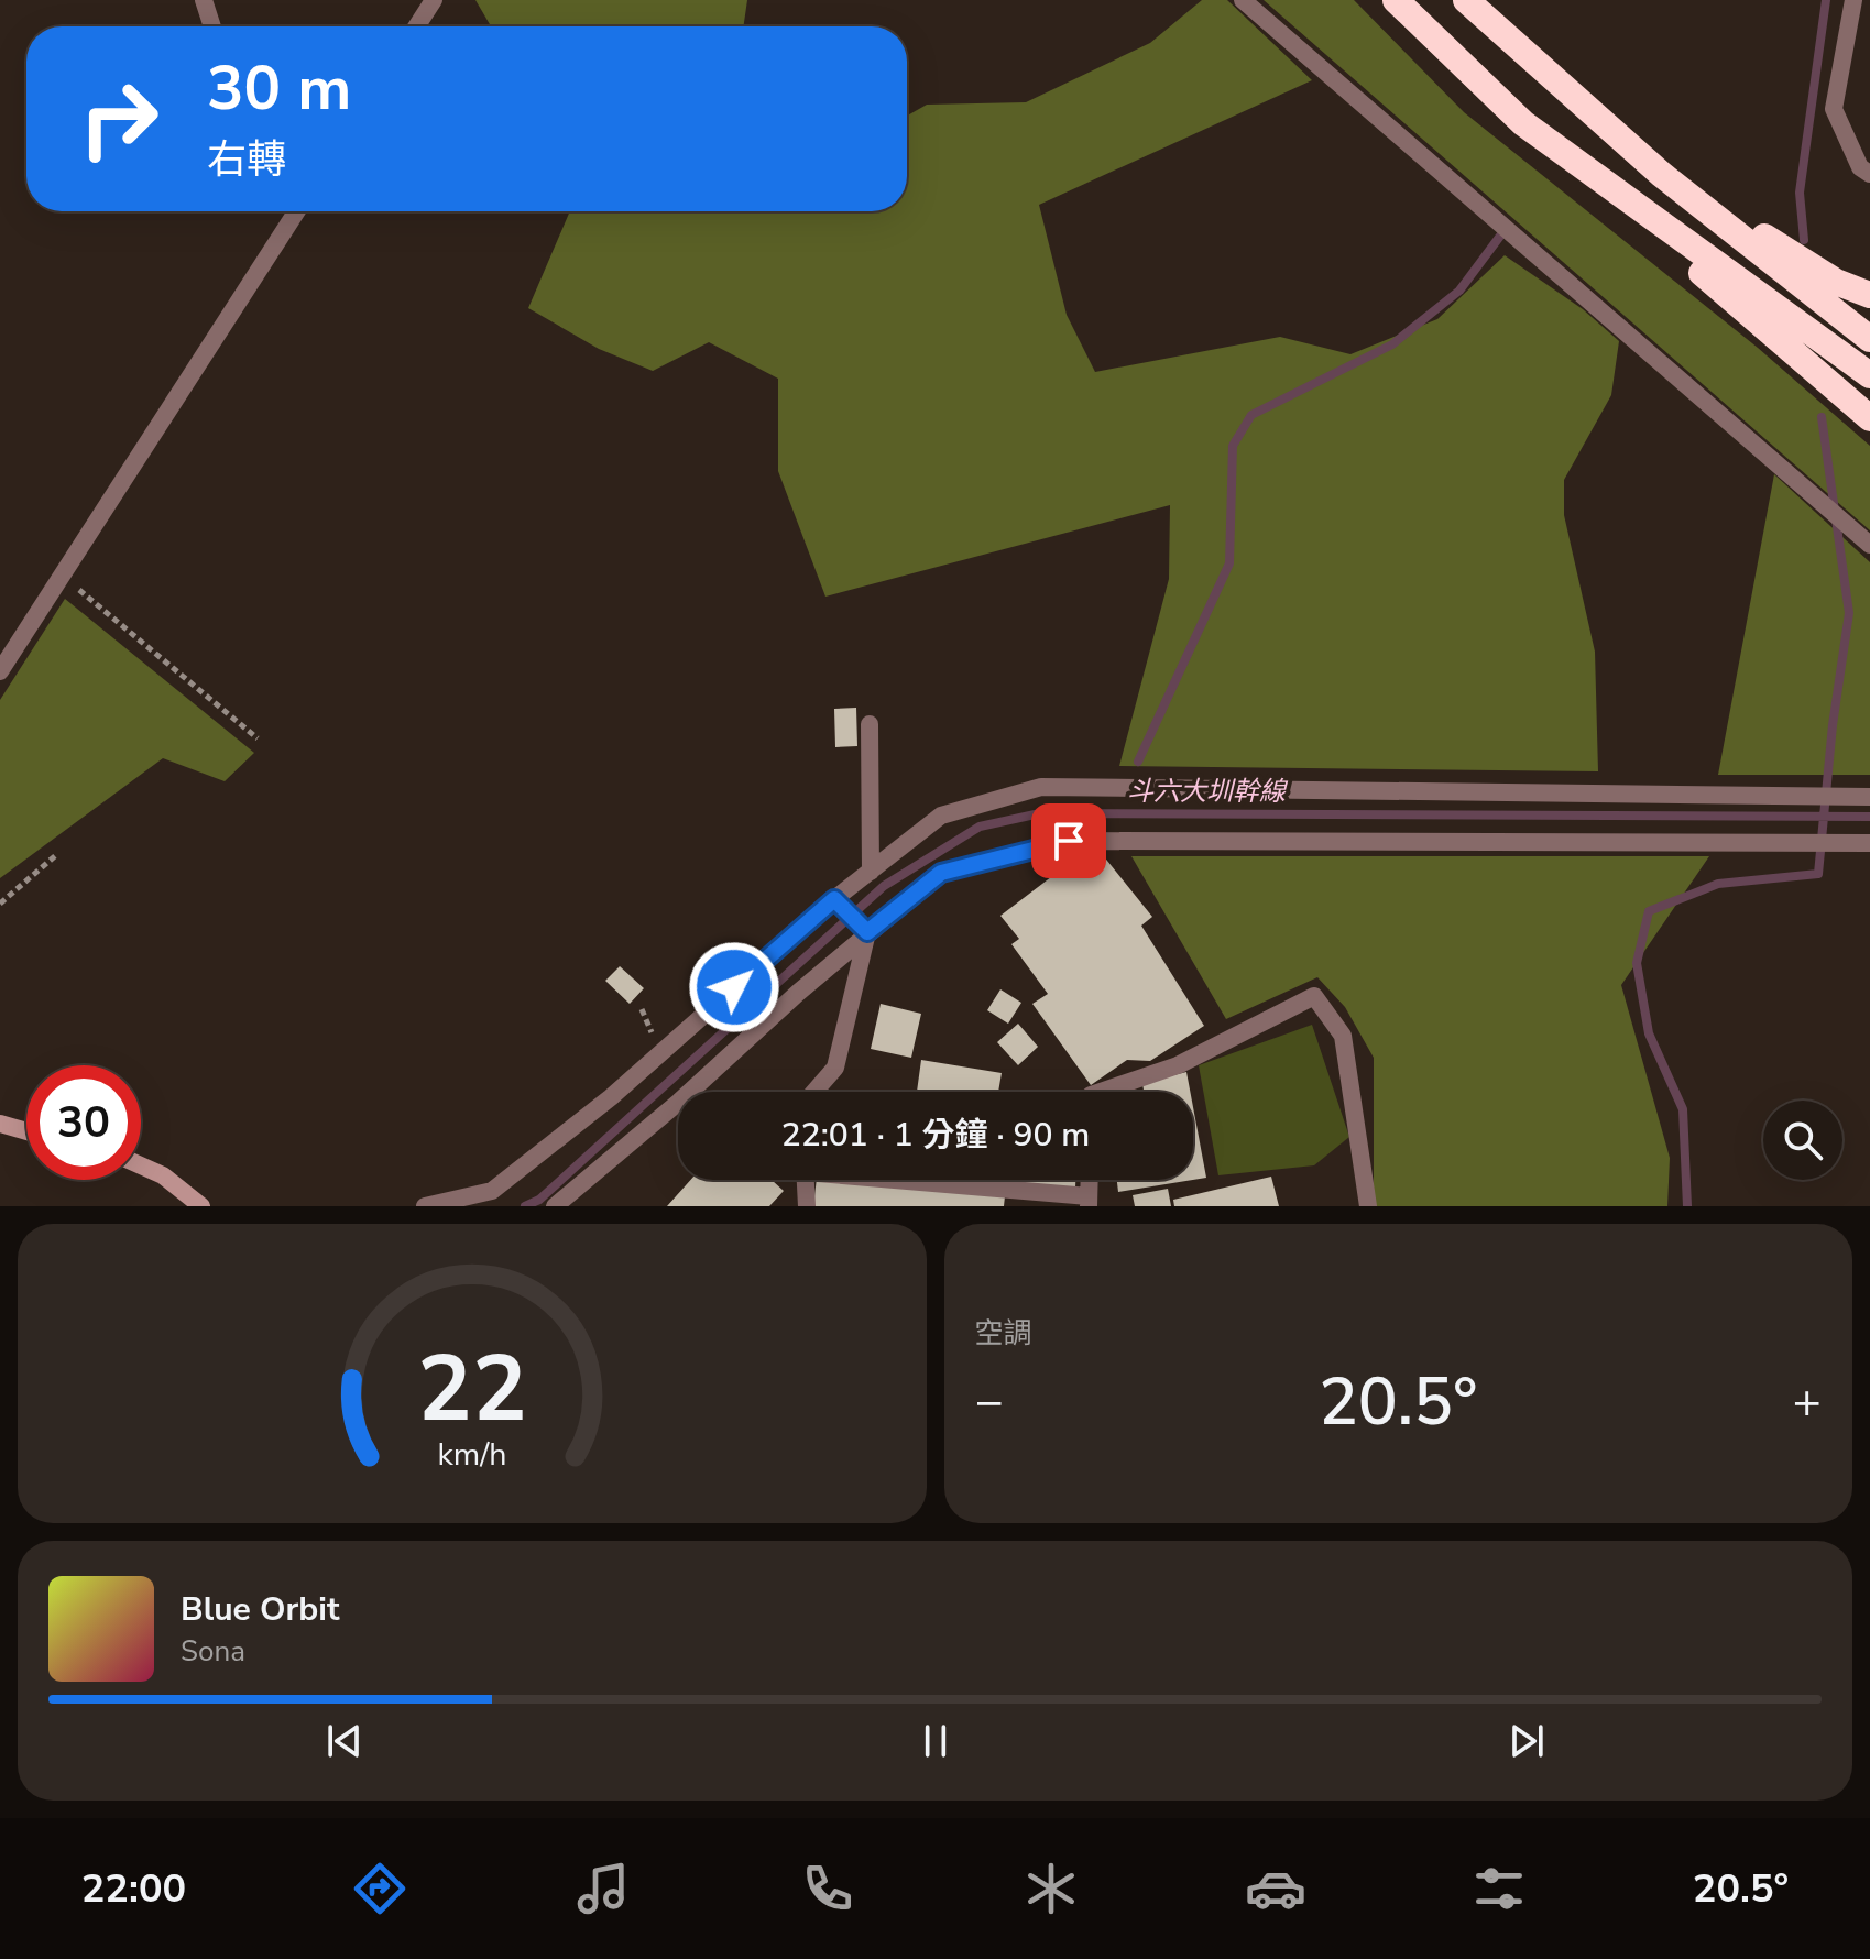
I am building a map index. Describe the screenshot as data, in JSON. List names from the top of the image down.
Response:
{
  "water": ["斗六大圳幹線"],
  "page": {
    "turn": ["30 m", "右轉"],
    "limit": "30",
    "trip": "22:01 · 1 分鐘 · 90 m",
    "tile": "空調",
    "heat": ["−", "20.5°", "+"],
    "song": ["Blue Orbit", "Sona"],
    "tabs": ["22:00", "20.5°"],
    "gauge": ["22", "km/h"]
  }
}
